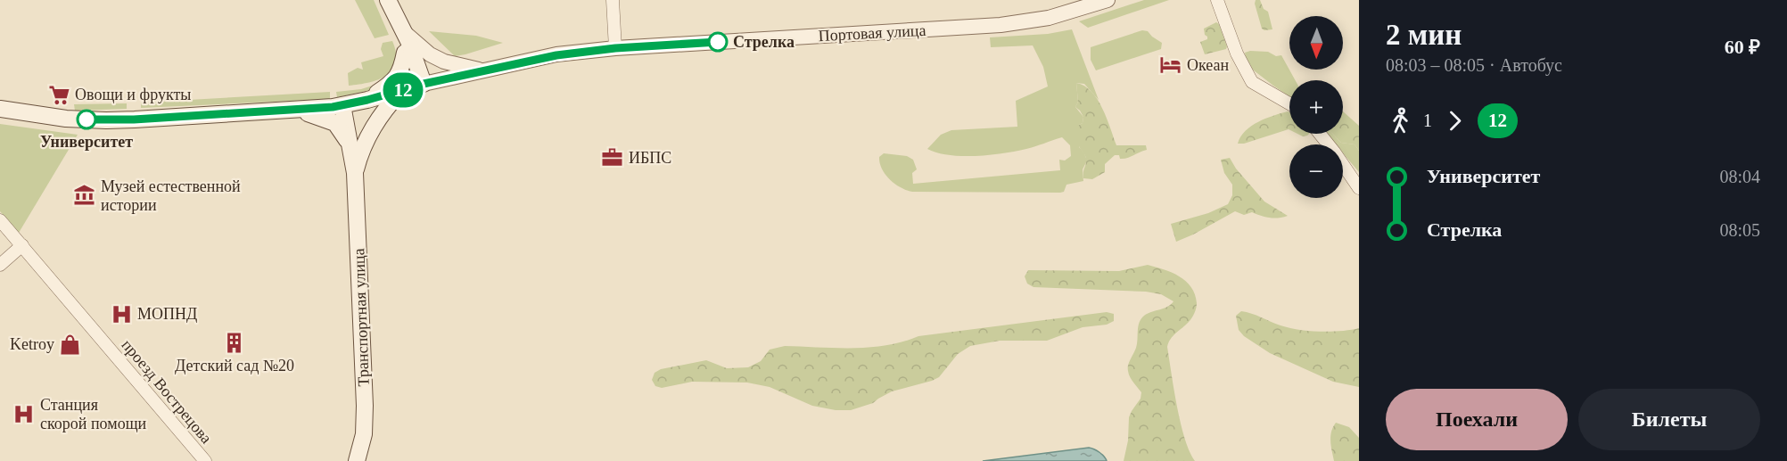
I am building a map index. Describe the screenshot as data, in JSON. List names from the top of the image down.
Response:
{
  "streets": {
    "main road": ["Портовая улица", "Транспортная улица"],
    "street": ["проезд Вострецова"]
  },
  "crossings": [
    ["Портовая улица", "Транспортная улица"]
  ],
  "places": {
    "other": ["Стрелка", "Университет"],
    "hotel": ["Океан"],
    "supermarket": ["Овощи и фрукты"],
    "office": ["ИБПС"],
    "museum": ["Музей естественной истории"],
    "hospital": ["МОПНД", "Станция скорой помощи"],
    "building": ["Детский сад №20"],
    "shop": ["Ketroy"]
  },
  "lines": ["bus line 12"],
  "north": "bottom",
  "page": {
    "on_map": "12",
    "heading": ["2 мин", "08:03 – 08:05 · Автобус", "60 ₽"],
    "map_buttons": ["+", "−"],
    "legs": ["1", "12"],
    "list": [
      {
        "name": "Университет",
        "value": "08:04"
      },
      {
        "name": "Стрелка",
        "value": "08:05"
      }
    ],
    "buttons": ["Поехали", "Билеты"]
  }
}
